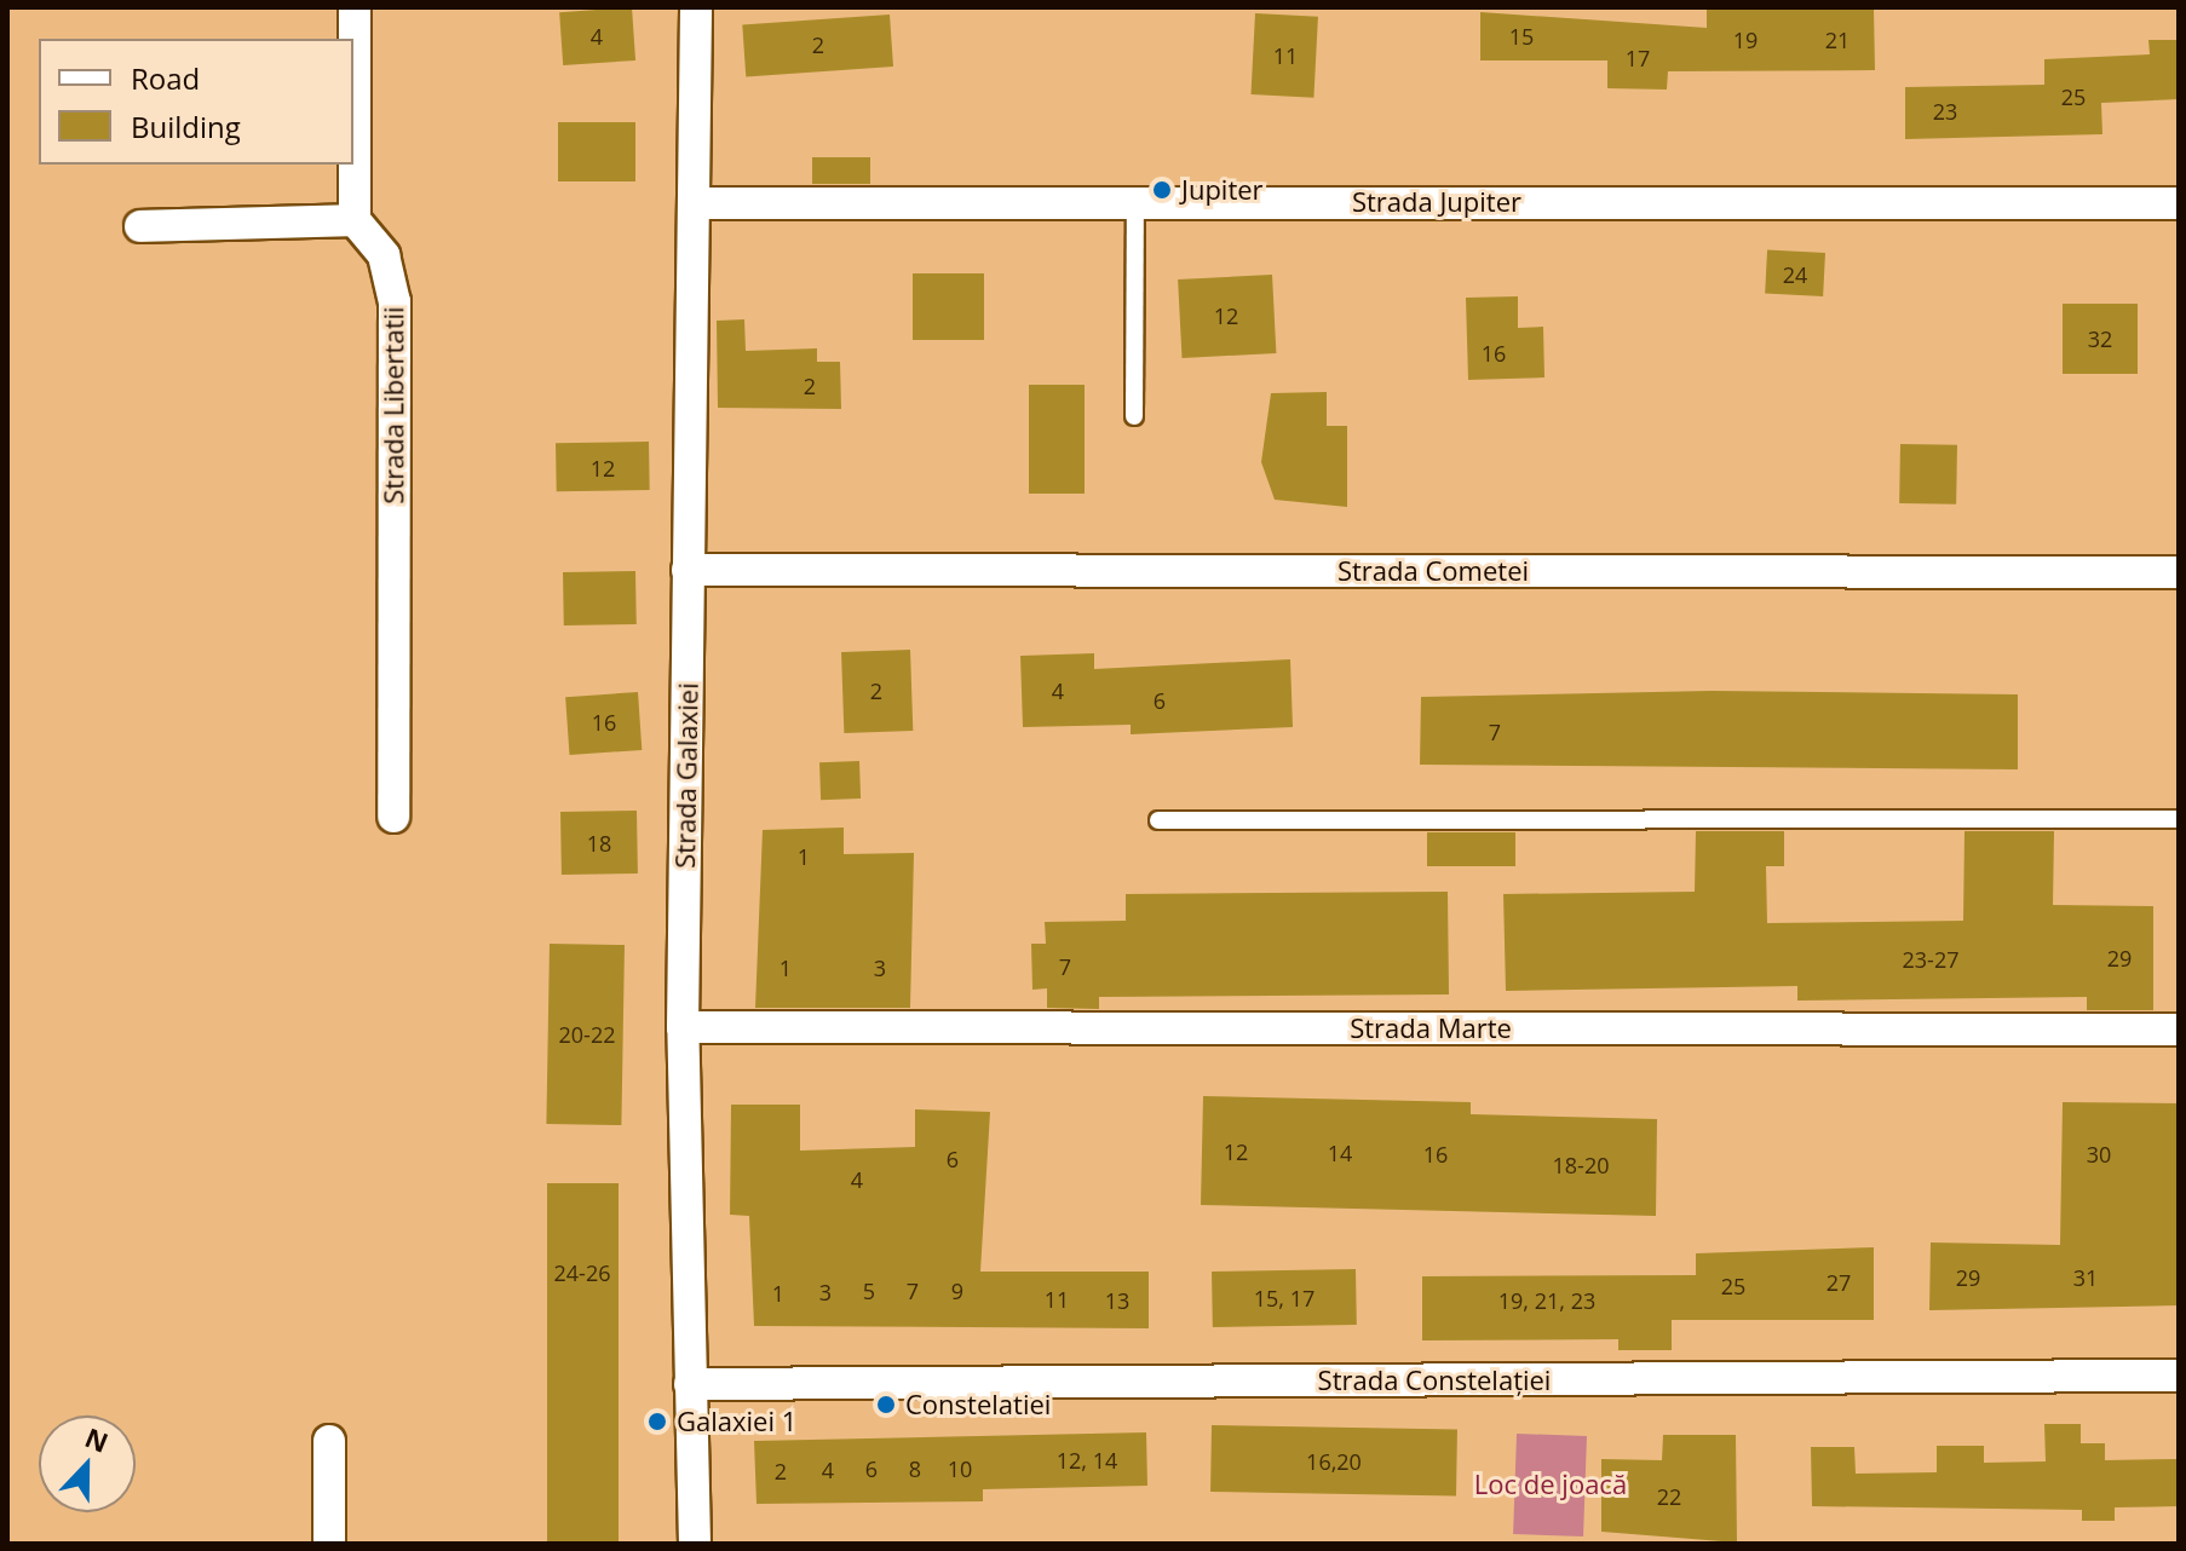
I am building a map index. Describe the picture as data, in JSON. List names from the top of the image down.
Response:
{
  "streets": {
    "street": [
      "Strada Jupiter",
      "Strada Libertatii",
      "Strada Cometei",
      "Strada Galaxiei",
      "Strada Marte",
      "Strada Constelației"
    ]
  },
  "crossings": [
    ["Strada Jupiter", "Strada Galaxiei"],
    ["Strada Cometei", "Strada Galaxiei"],
    ["Strada Galaxiei", "Strada Marte"],
    ["Strada Galaxiei", "Strada Constelației"]
  ],
  "parks": ["Loc de joacă"],
  "places": ["Jupiter", "Constelatiei", "Galaxiei 1"],
  "house_numbers": [
    "4",
    "15",
    "19",
    "21",
    "2",
    "11",
    "17",
    "25",
    "23",
    "24",
    "12",
    "32",
    "16",
    "2",
    "12",
    "2",
    "4",
    "6",
    "16",
    "7",
    "18",
    "1",
    "29",
    "23-27",
    "7",
    "1",
    "3",
    "20-22",
    "12",
    "14",
    "16",
    "30",
    "6",
    "18-20",
    "4",
    "24-26",
    "29",
    "31",
    "27",
    "25",
    "5",
    "7",
    "9",
    "3",
    "1",
    "15, 17",
    "11",
    "13",
    "19, 21, 23",
    "12, 14",
    "16,20",
    "6",
    "8",
    "10",
    "4",
    "2",
    "22"
  ],
  "legend": ["Road", "Building"],
  "north": "top"
}
